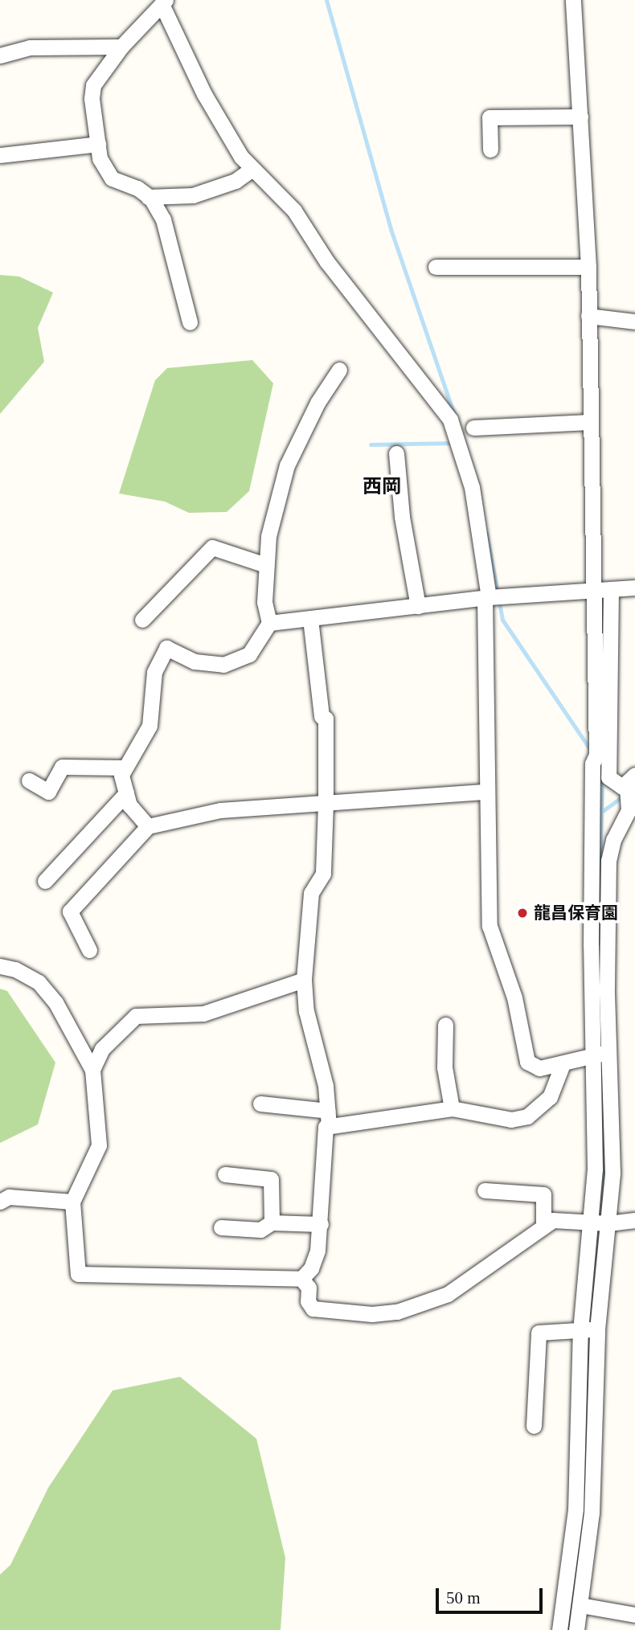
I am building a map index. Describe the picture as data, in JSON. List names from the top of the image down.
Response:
{
  "districts": ["西岡"],
  "places": ["龍昌保育園"],
  "scale_bar": "50 m"
}
